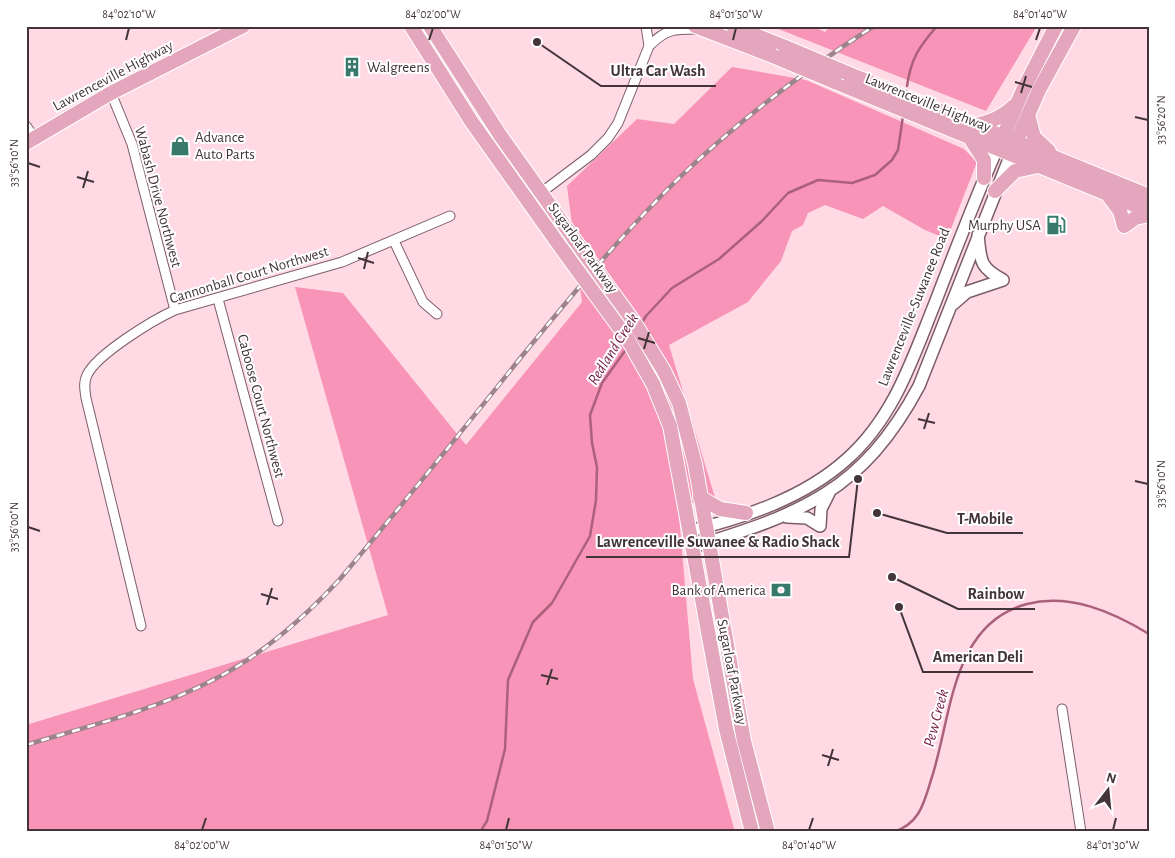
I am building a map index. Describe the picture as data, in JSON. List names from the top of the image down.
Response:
{
  "streets": {
    "main road": ["Lawrenceville Highway", "Sugarloaf Parkway", "Lawrenceville-Suwanee Road"],
    "street": ["Wabash Drive Northwest", "Cannonball Court Northwest", "Caboose Court Northwest"]
  },
  "crossings": [
    ["Lawrenceville Highway", "Wabash Drive Northwest"],
    ["Lawrenceville Highway", "Lawrenceville-Suwanee Road"],
    ["Wabash Drive Northwest", "Cannonball Court Northwest"],
    ["Sugarloaf Parkway", "Lawrenceville-Suwanee Road"],
    ["Cannonball Court Northwest", "Caboose Court Northwest"]
  ],
  "water": ["Redland Creek", "Pew Creek"],
  "places": {
    "other": [
      "Ultra Car Wash",
      "Lawrenceville Suwanee & Radio Shack",
      "T-Mobile",
      "Rainbow",
      "American Deli"
    ],
    "building": ["Walgreens"],
    "shop": ["Advance Auto Parts"],
    "fuel station": ["Murphy USA"],
    "bank": ["Bank of America"]
  },
  "north": "top",
  "coordinates": [
    "84°02'10\"W",
    "84°02'00\"W",
    "84°01'50\"W",
    "84°01'40\"W",
    "33°56'20\"N",
    "33°56'10\"N",
    "33°56'00\"N",
    "84°01'30\"W"
  ]
}
